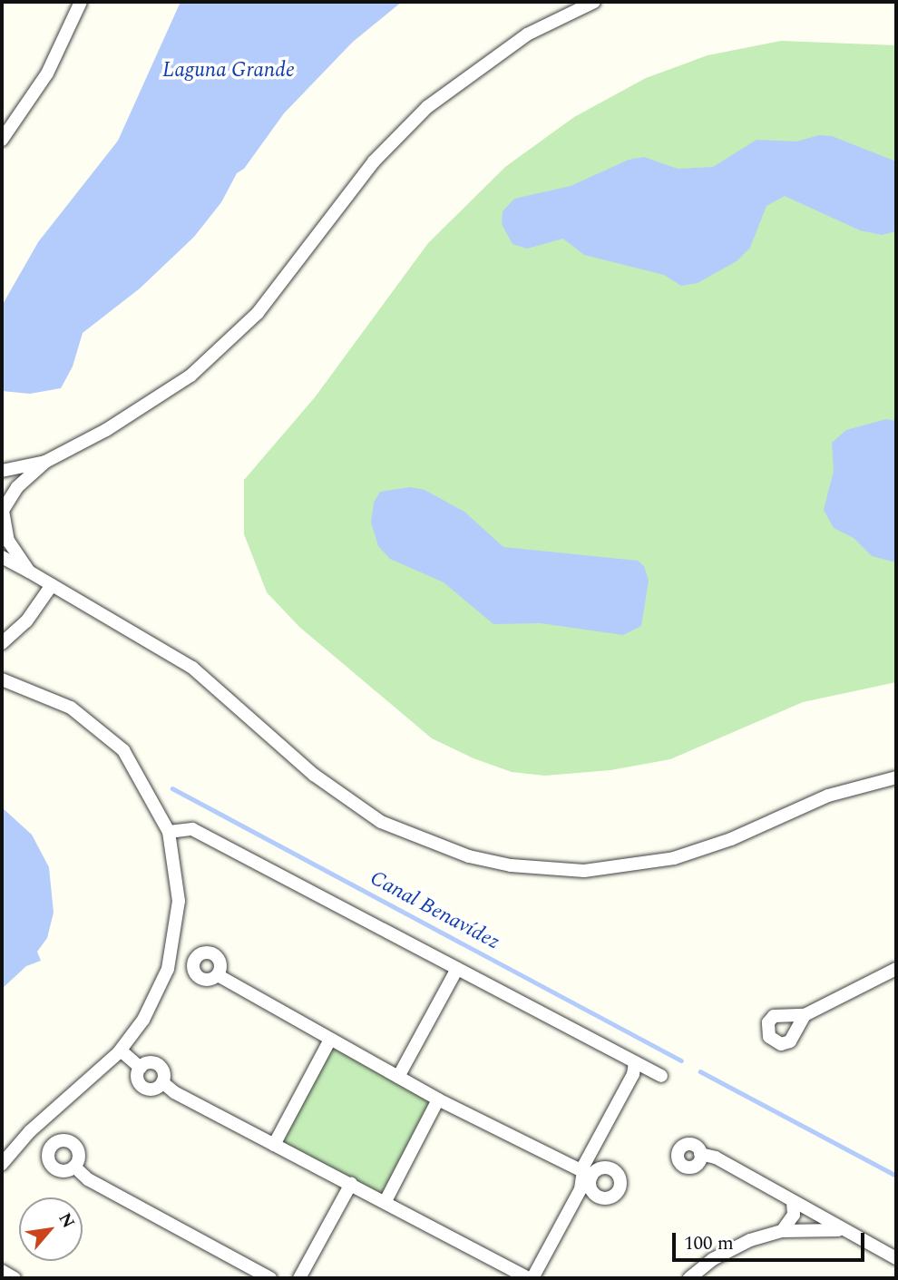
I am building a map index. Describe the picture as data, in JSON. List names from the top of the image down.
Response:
{
  "water": ["Laguna Grande", "Canal Benavídez"],
  "scale_bar": "100 m",
  "north": "top right"
}
